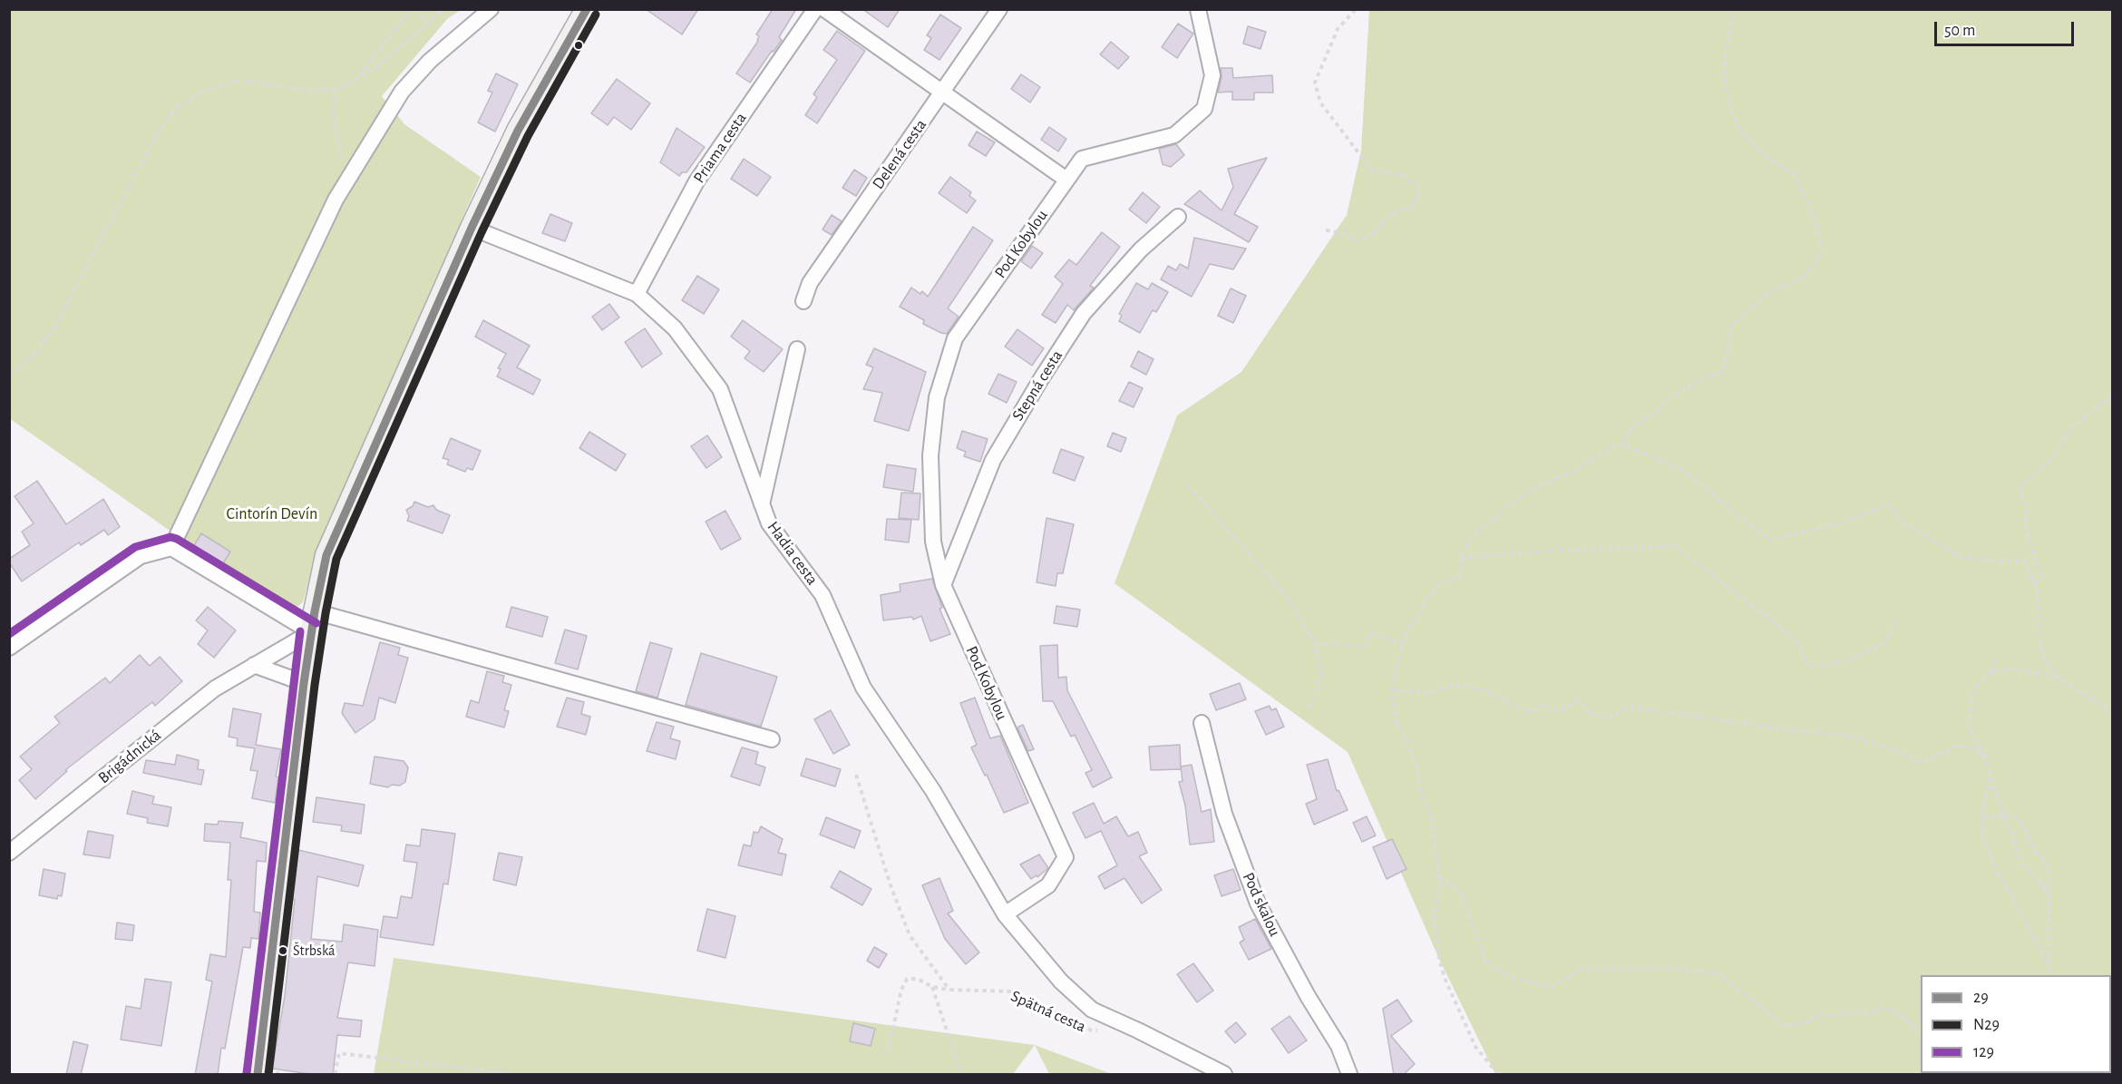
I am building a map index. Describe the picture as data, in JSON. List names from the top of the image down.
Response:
{
  "streets": {
    "street": [
      "Priama cesta",
      "Delená cesta",
      "Pod Kobylou",
      "Stepná cesta",
      "Hadia cesta",
      "Brigádnická",
      "Pod skalou"
    ],
    "path": ["Spätná cesta"]
  },
  "crossings": [
    ["Priama cesta", "Hadia cesta"],
    ["Pod Kobylou", "Stepná cesta"],
    ["Pod Kobylou", "Hadia cesta"]
  ],
  "parks": ["Cintorín Devín"],
  "places": ["Štrbská"],
  "lines": ["transit line 29", "transit line N29", "transit line 129"],
  "legend": ["29", "N29", "129"],
  "scale_bar": "50 m"
}
